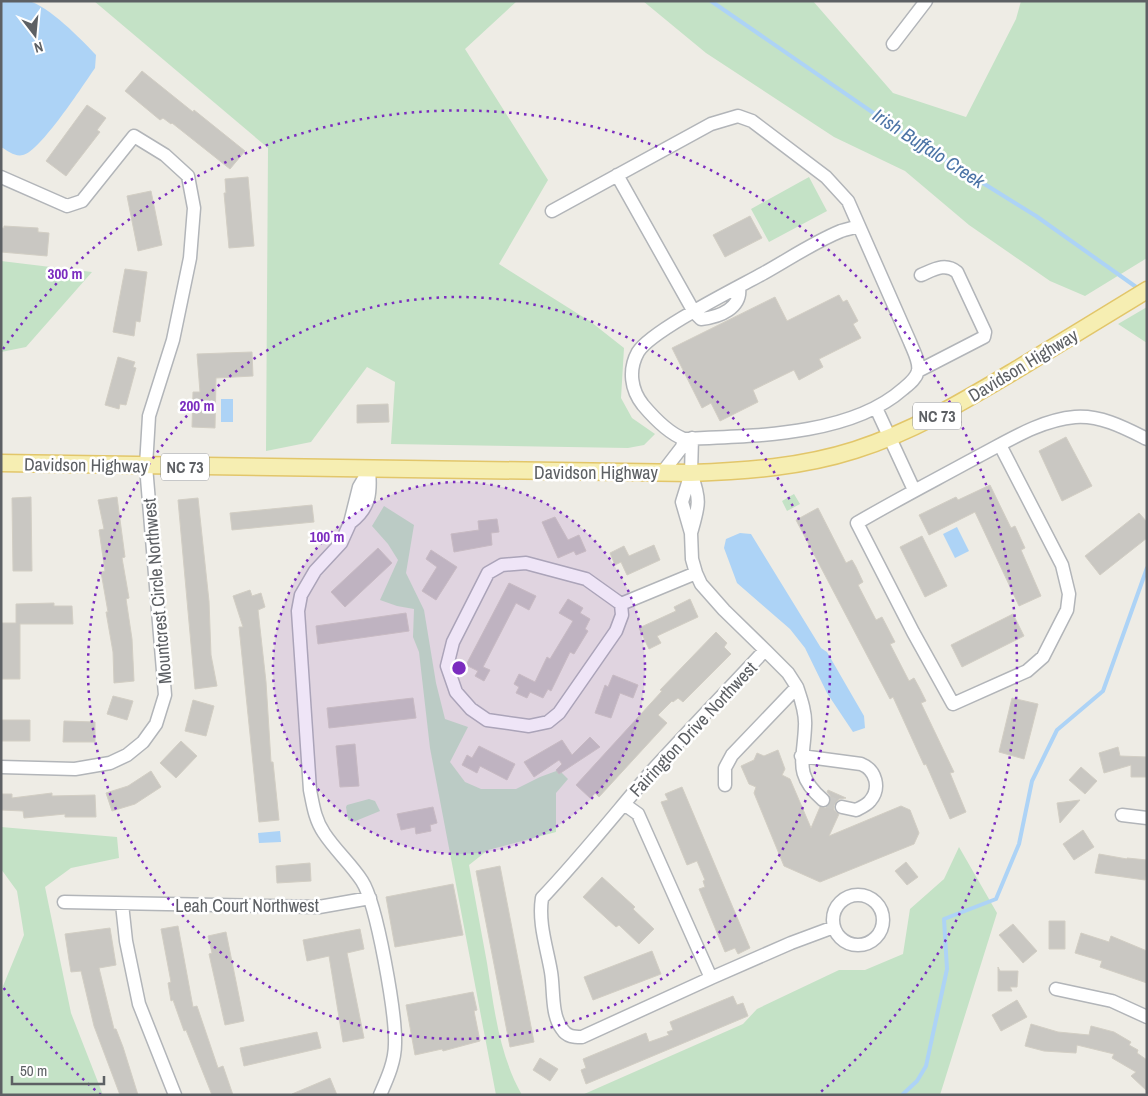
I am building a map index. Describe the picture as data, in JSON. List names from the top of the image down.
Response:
{
  "streets": {
    "main road": ["Davidson Highway", "NC 73"],
    "street": ["Mountcrest Circle Northwest", "Fairington Drive Northwest", "Leah Court Northwest"]
  },
  "crossings": [
    ["Davidson Highway", "Mountcrest Circle Northwest"],
    ["Davidson Highway", "Fairington Drive Northwest"]
  ],
  "water": ["Irish Buffalo Creek"],
  "scale_bar": "50 m",
  "north": "bottom",
  "rings": ["300 m", "200 m", "100 m"]
}
